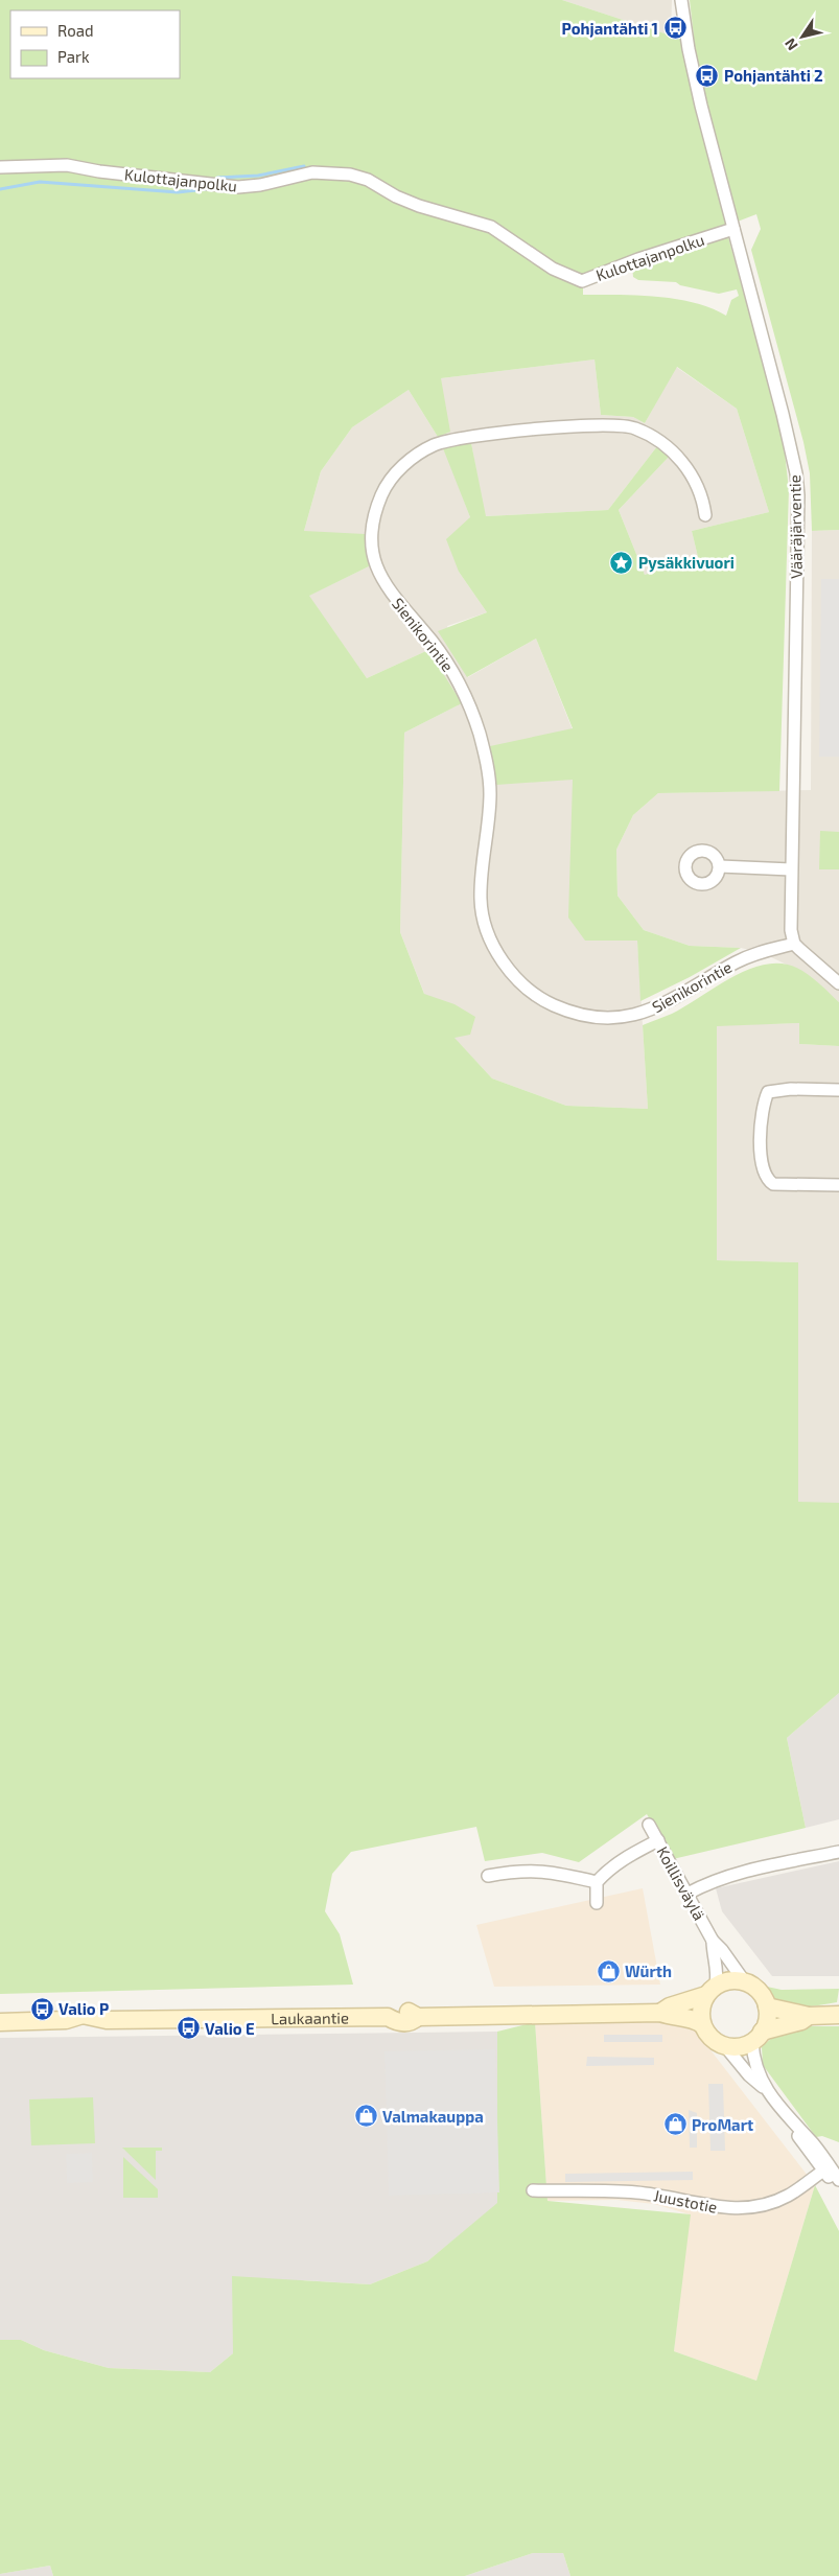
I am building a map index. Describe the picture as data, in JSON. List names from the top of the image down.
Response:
{
  "streets": {
    "main road": ["Laukaantie"],
    "street": [
      "Kulottajanpolku",
      "Vääräjärventie",
      "Sienikorintie",
      "Koillisväylä",
      "Juustotie"
    ]
  },
  "crossings": [
    ["Kulottajanpolku", "Vääräjärventie"],
    ["Vääräjärventie", "Sienikorintie"],
    ["Koillisväylä", "Laukaantie"]
  ],
  "places": {
    "bus stop": [
      "Pohjantähti 1",
      "Pohjantähti 2",
      "Valio P",
      "Valio E"
    ],
    "place": ["Pysäkkivuori"],
    "shop": ["Würth", "Valmakauppa", "ProMart"]
  },
  "legend": ["Road", "Park"],
  "north": "bottom left"
}
